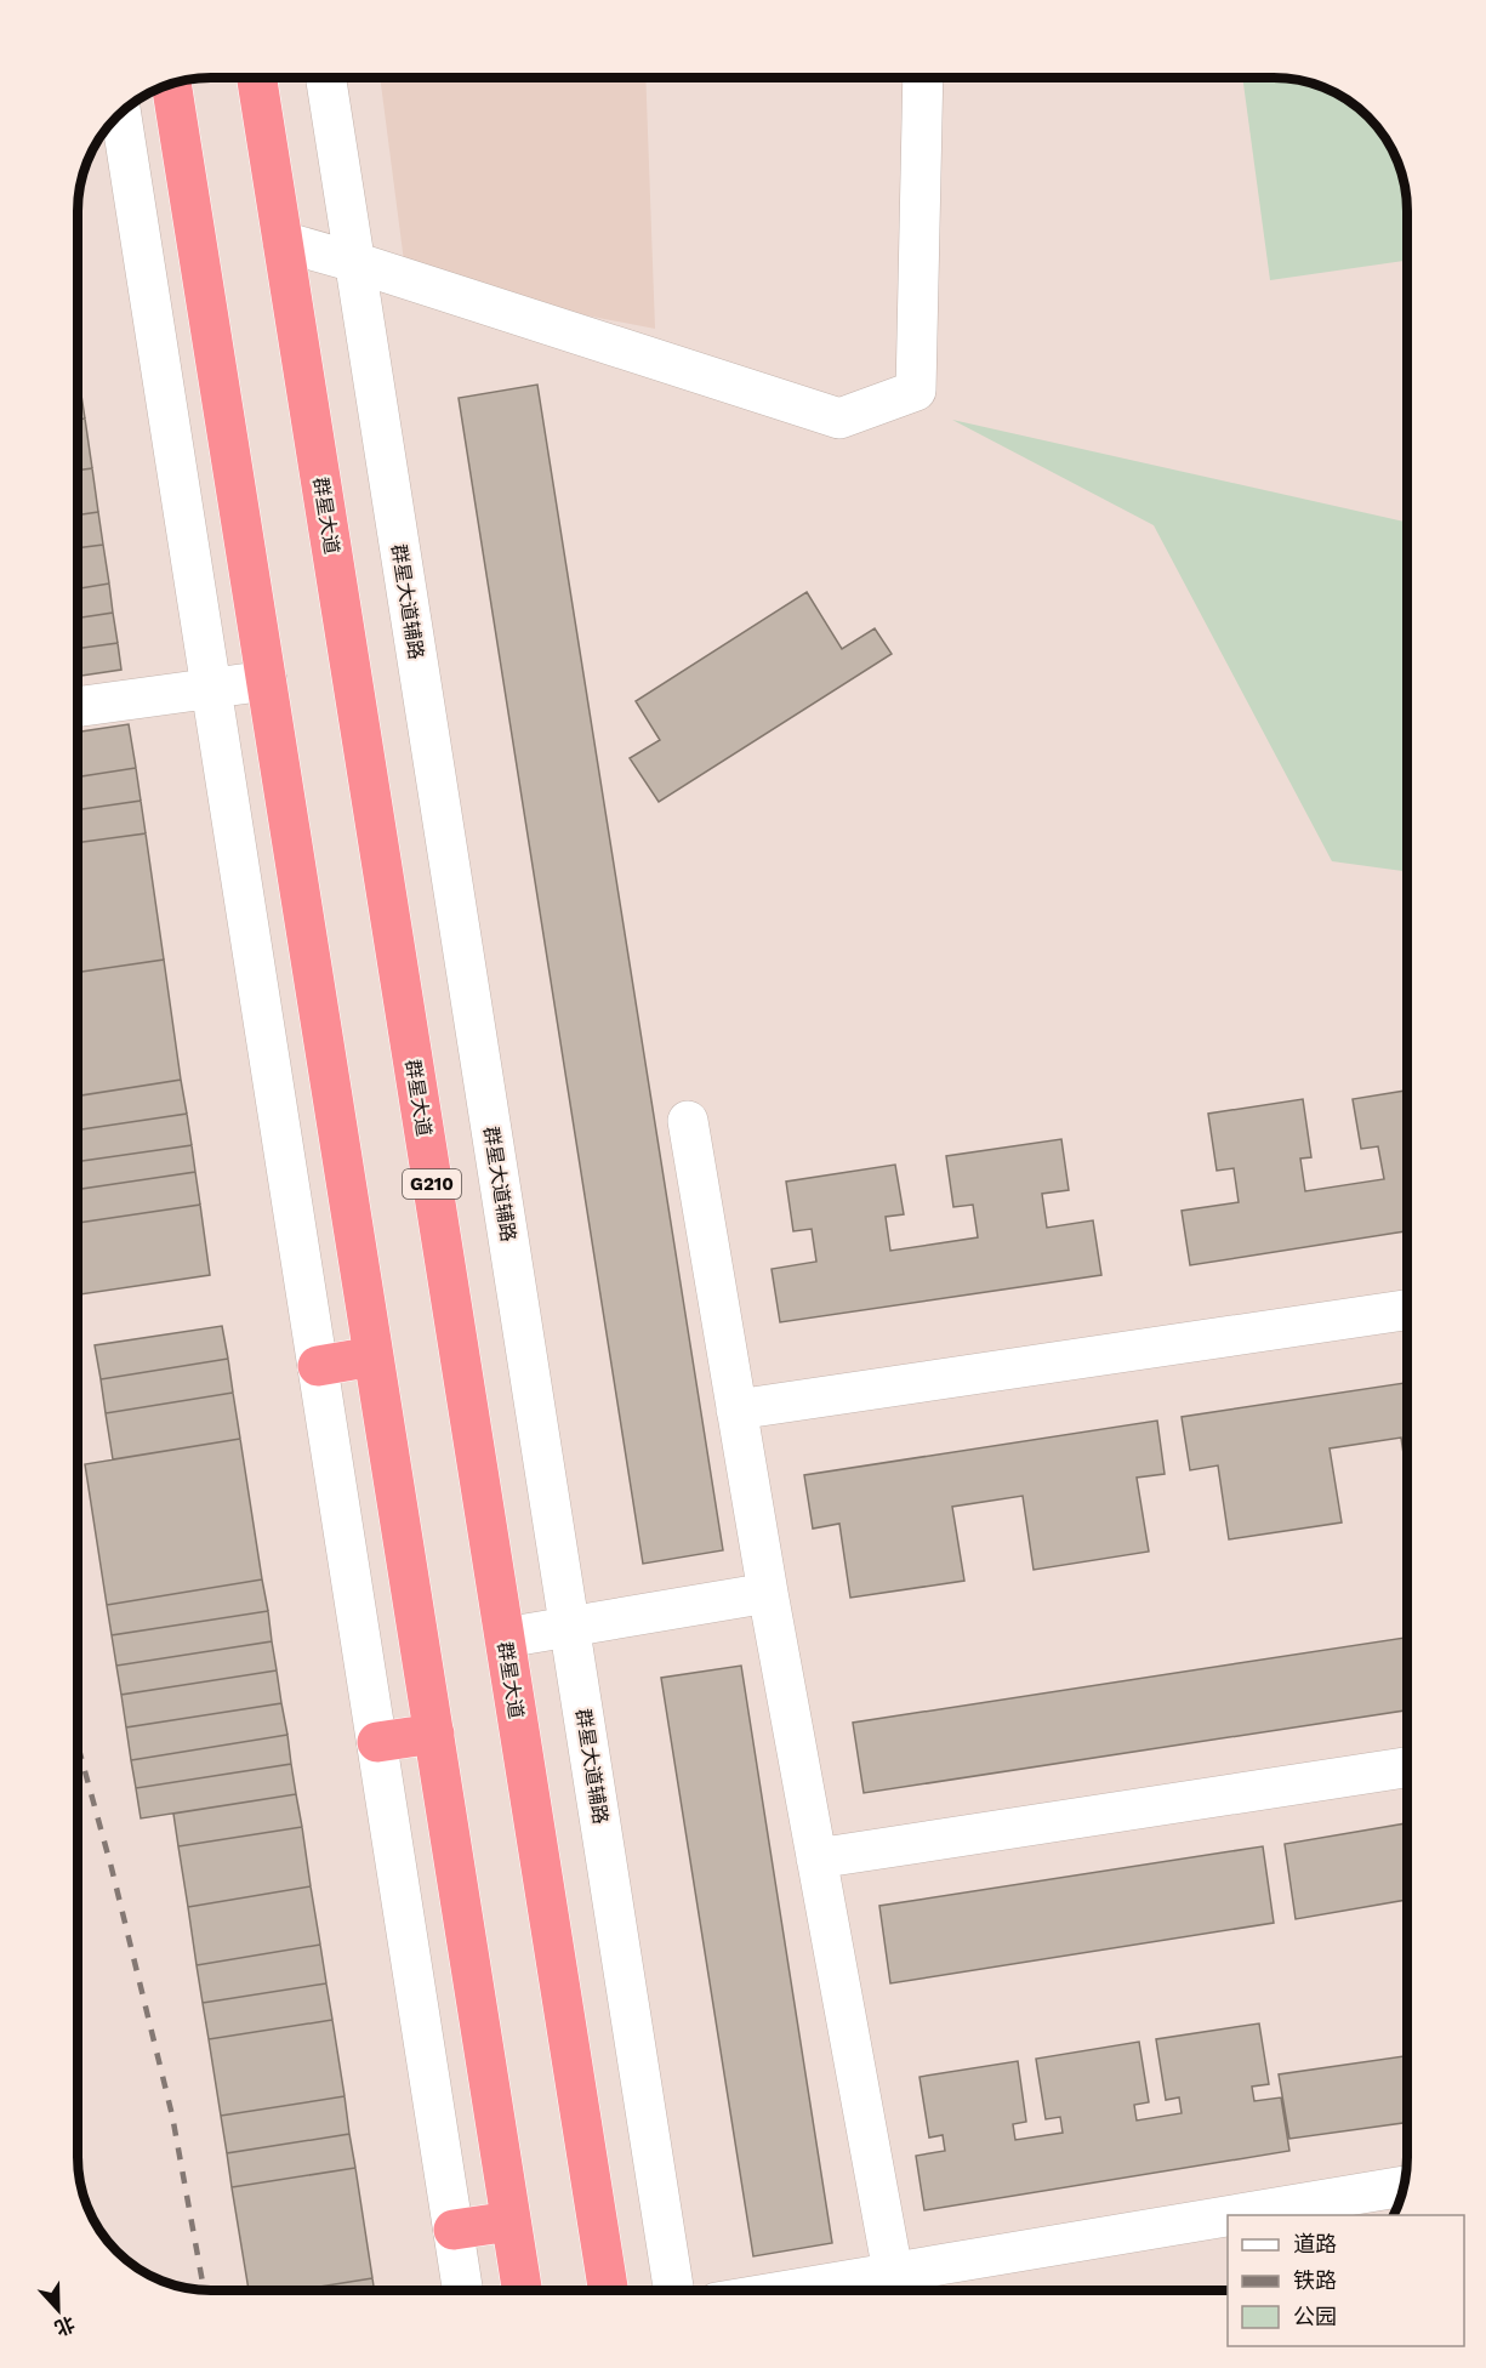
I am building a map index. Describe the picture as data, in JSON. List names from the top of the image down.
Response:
{
  "streets": {
    "highway": ["群星大道", "G210"],
    "street": ["群星大道辅路"]
  },
  "legend": ["道路", "铁路", "公园"],
  "north": "bottom"
}
